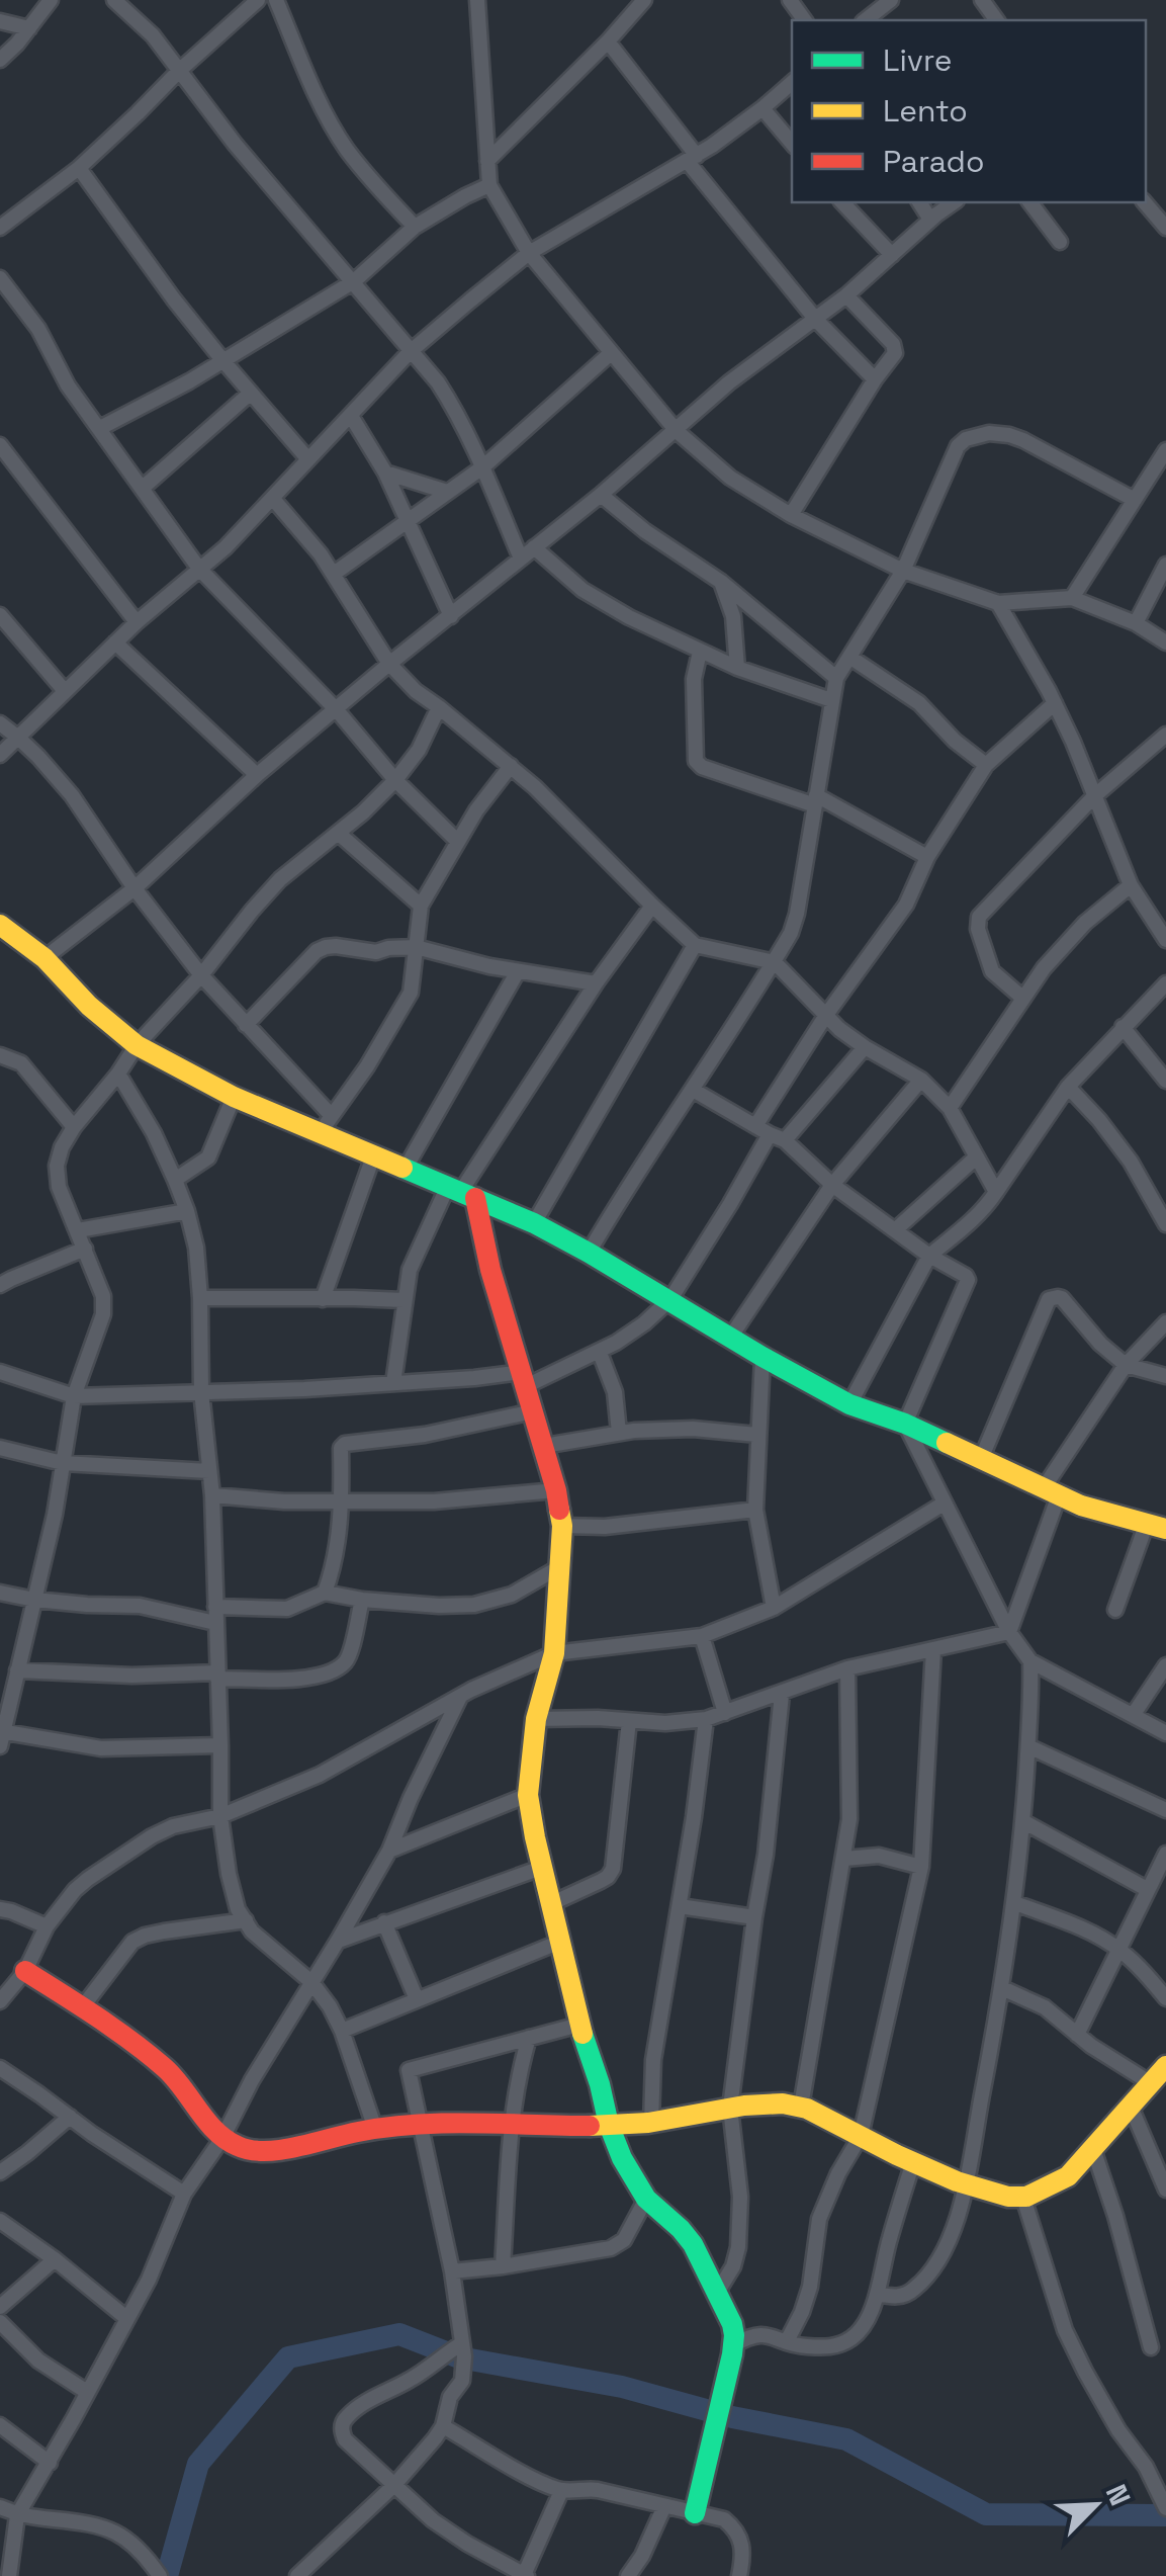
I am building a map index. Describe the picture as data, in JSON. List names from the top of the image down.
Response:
{
  "legend": ["Livre", "Lento", "Parado"],
  "north": "top right"
}
